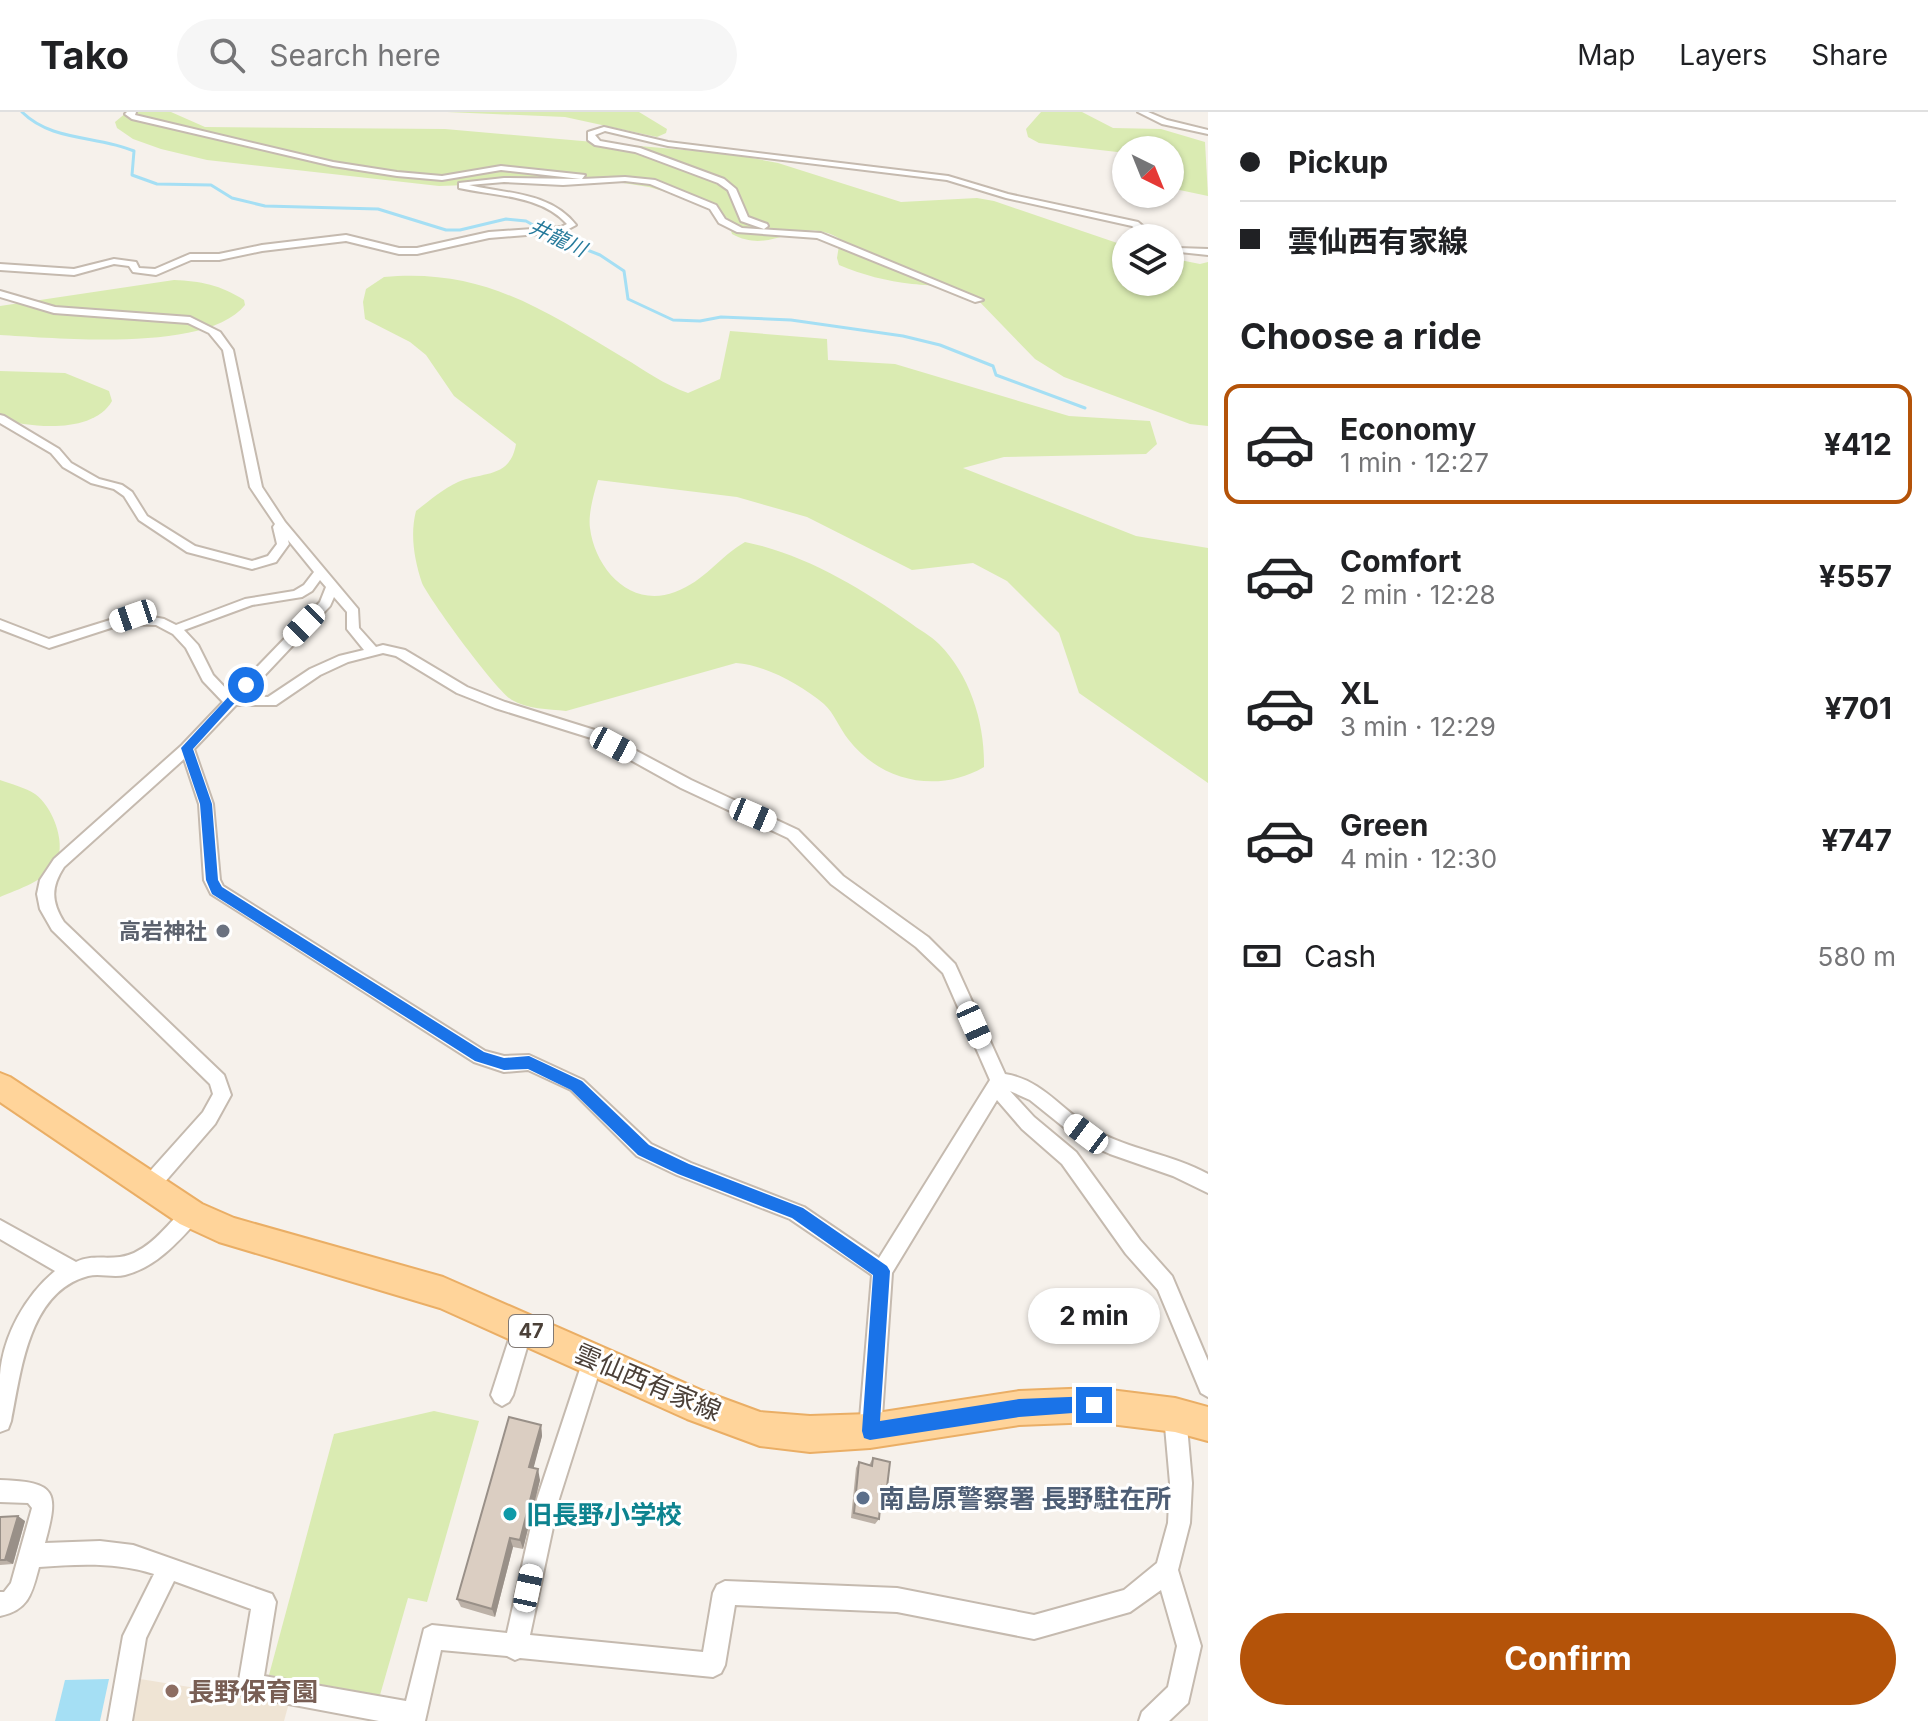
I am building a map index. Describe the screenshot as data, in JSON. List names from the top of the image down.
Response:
{
  "streets": {
    "main road": ["47", "雲仙西有家線"]
  },
  "water": ["井龍川"],
  "places": [
    "高岩神社",
    "南島原警察署 長野駐在所",
    "旧長野小学校",
    "長野保育園"
  ],
  "north": "bottom right",
  "page": {
    "header": "Tako",
    "search": "Search here",
    "nav": ["Map", "Layers", "Share"],
    "banner": ["Pickup", "雲仙西有家線"],
    "heading": "Choose a ride",
    "list": [
      {
        "name": "Economy",
        "note": "1 min · 12:27",
        "value": "¥412"
      },
      {
        "name": "Comfort",
        "note": "2 min · 12:28",
        "value": "¥557"
      },
      {
        "name": "XL",
        "note": "3 min · 12:29",
        "value": "¥701"
      },
      {
        "name": "Green",
        "note": "4 min · 12:30",
        "value": "¥747"
      }
    ],
    "pay": ["Cash", "580 m"],
    "bubble": "2 min",
    "buttons": "Confirm"
  }
}
